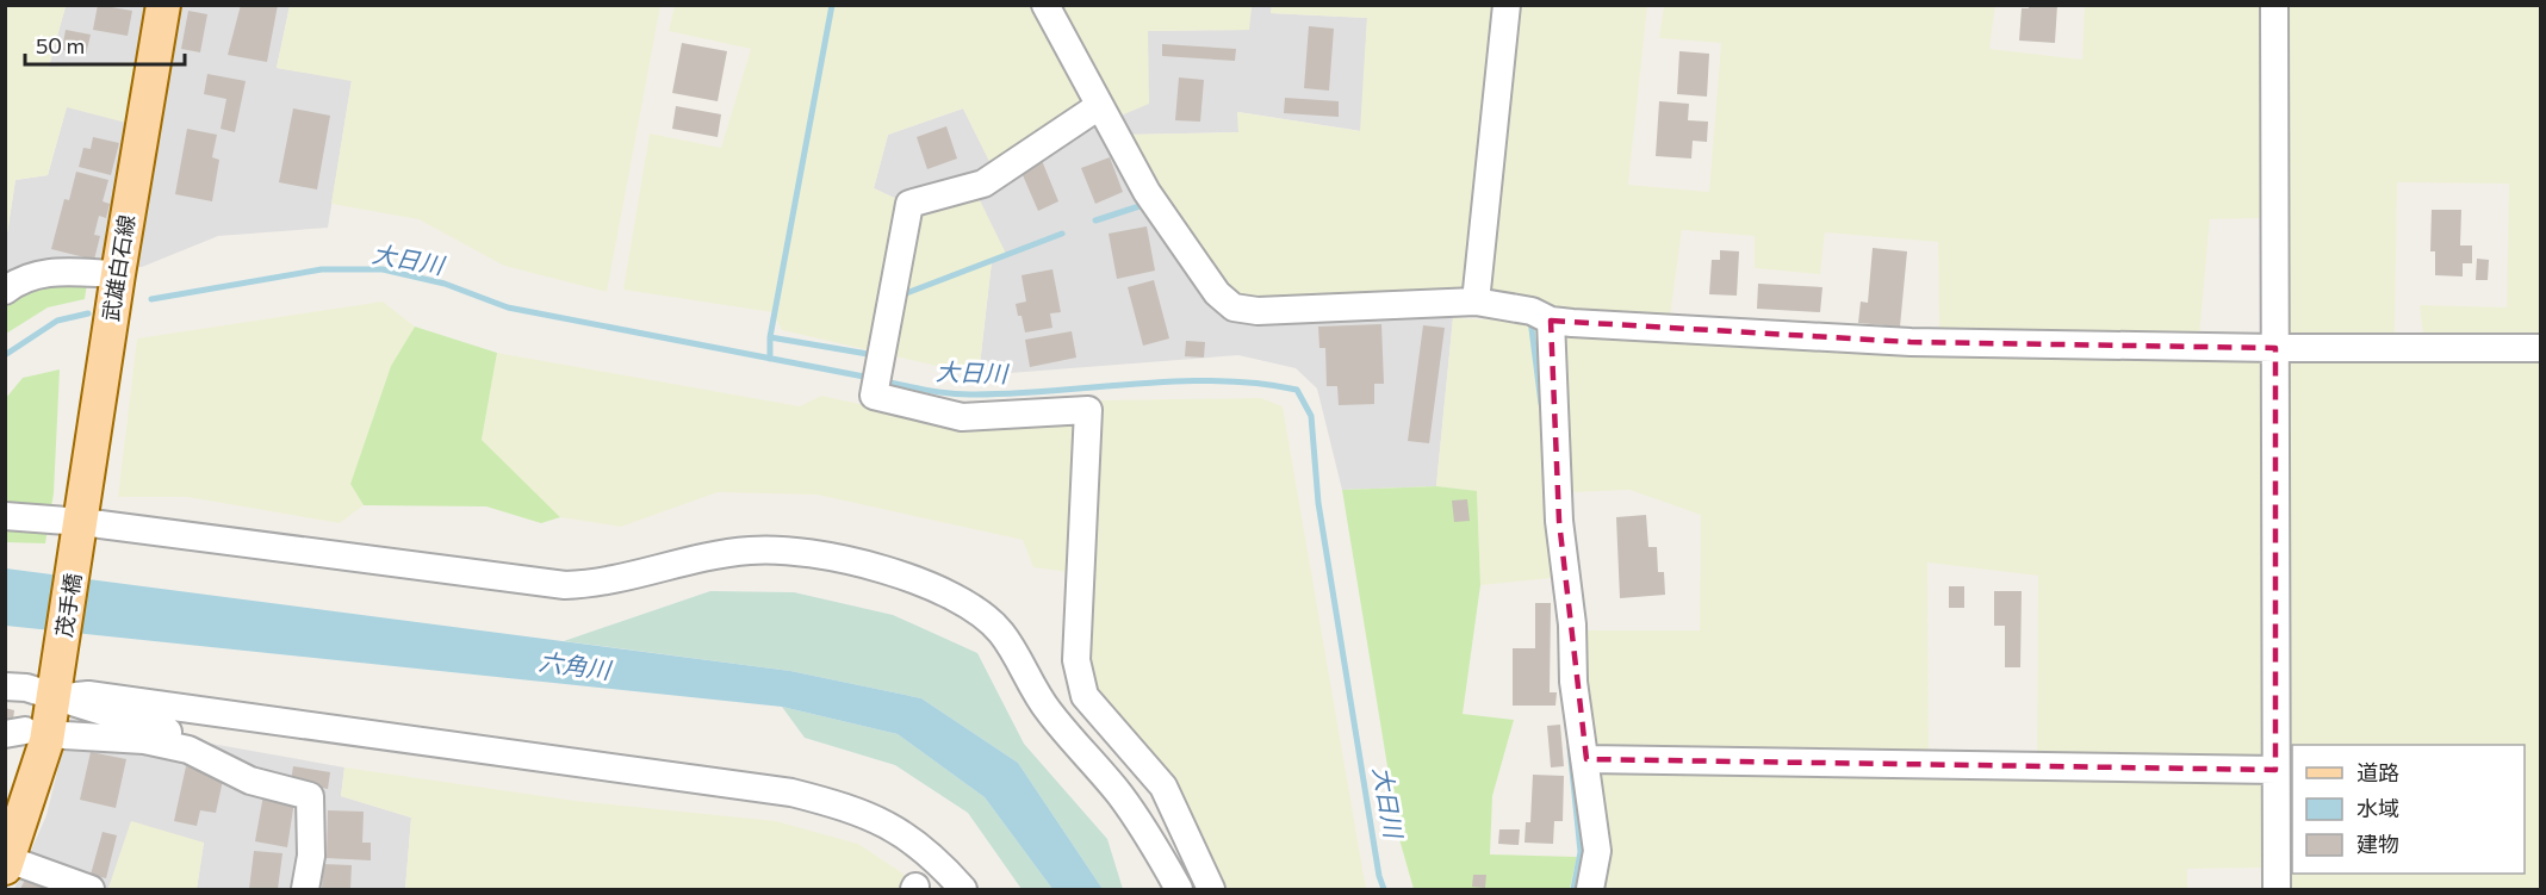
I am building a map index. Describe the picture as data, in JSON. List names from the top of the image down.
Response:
{
  "streets": {
    "main road": ["武雄白石線", "茂手橋"]
  },
  "crossings": [
    ["武雄白石線", "茂手橋"]
  ],
  "water": ["大日川", "六角川"],
  "legend": ["道路", "水域", "建物"],
  "scale_bar": "50 m"
}
